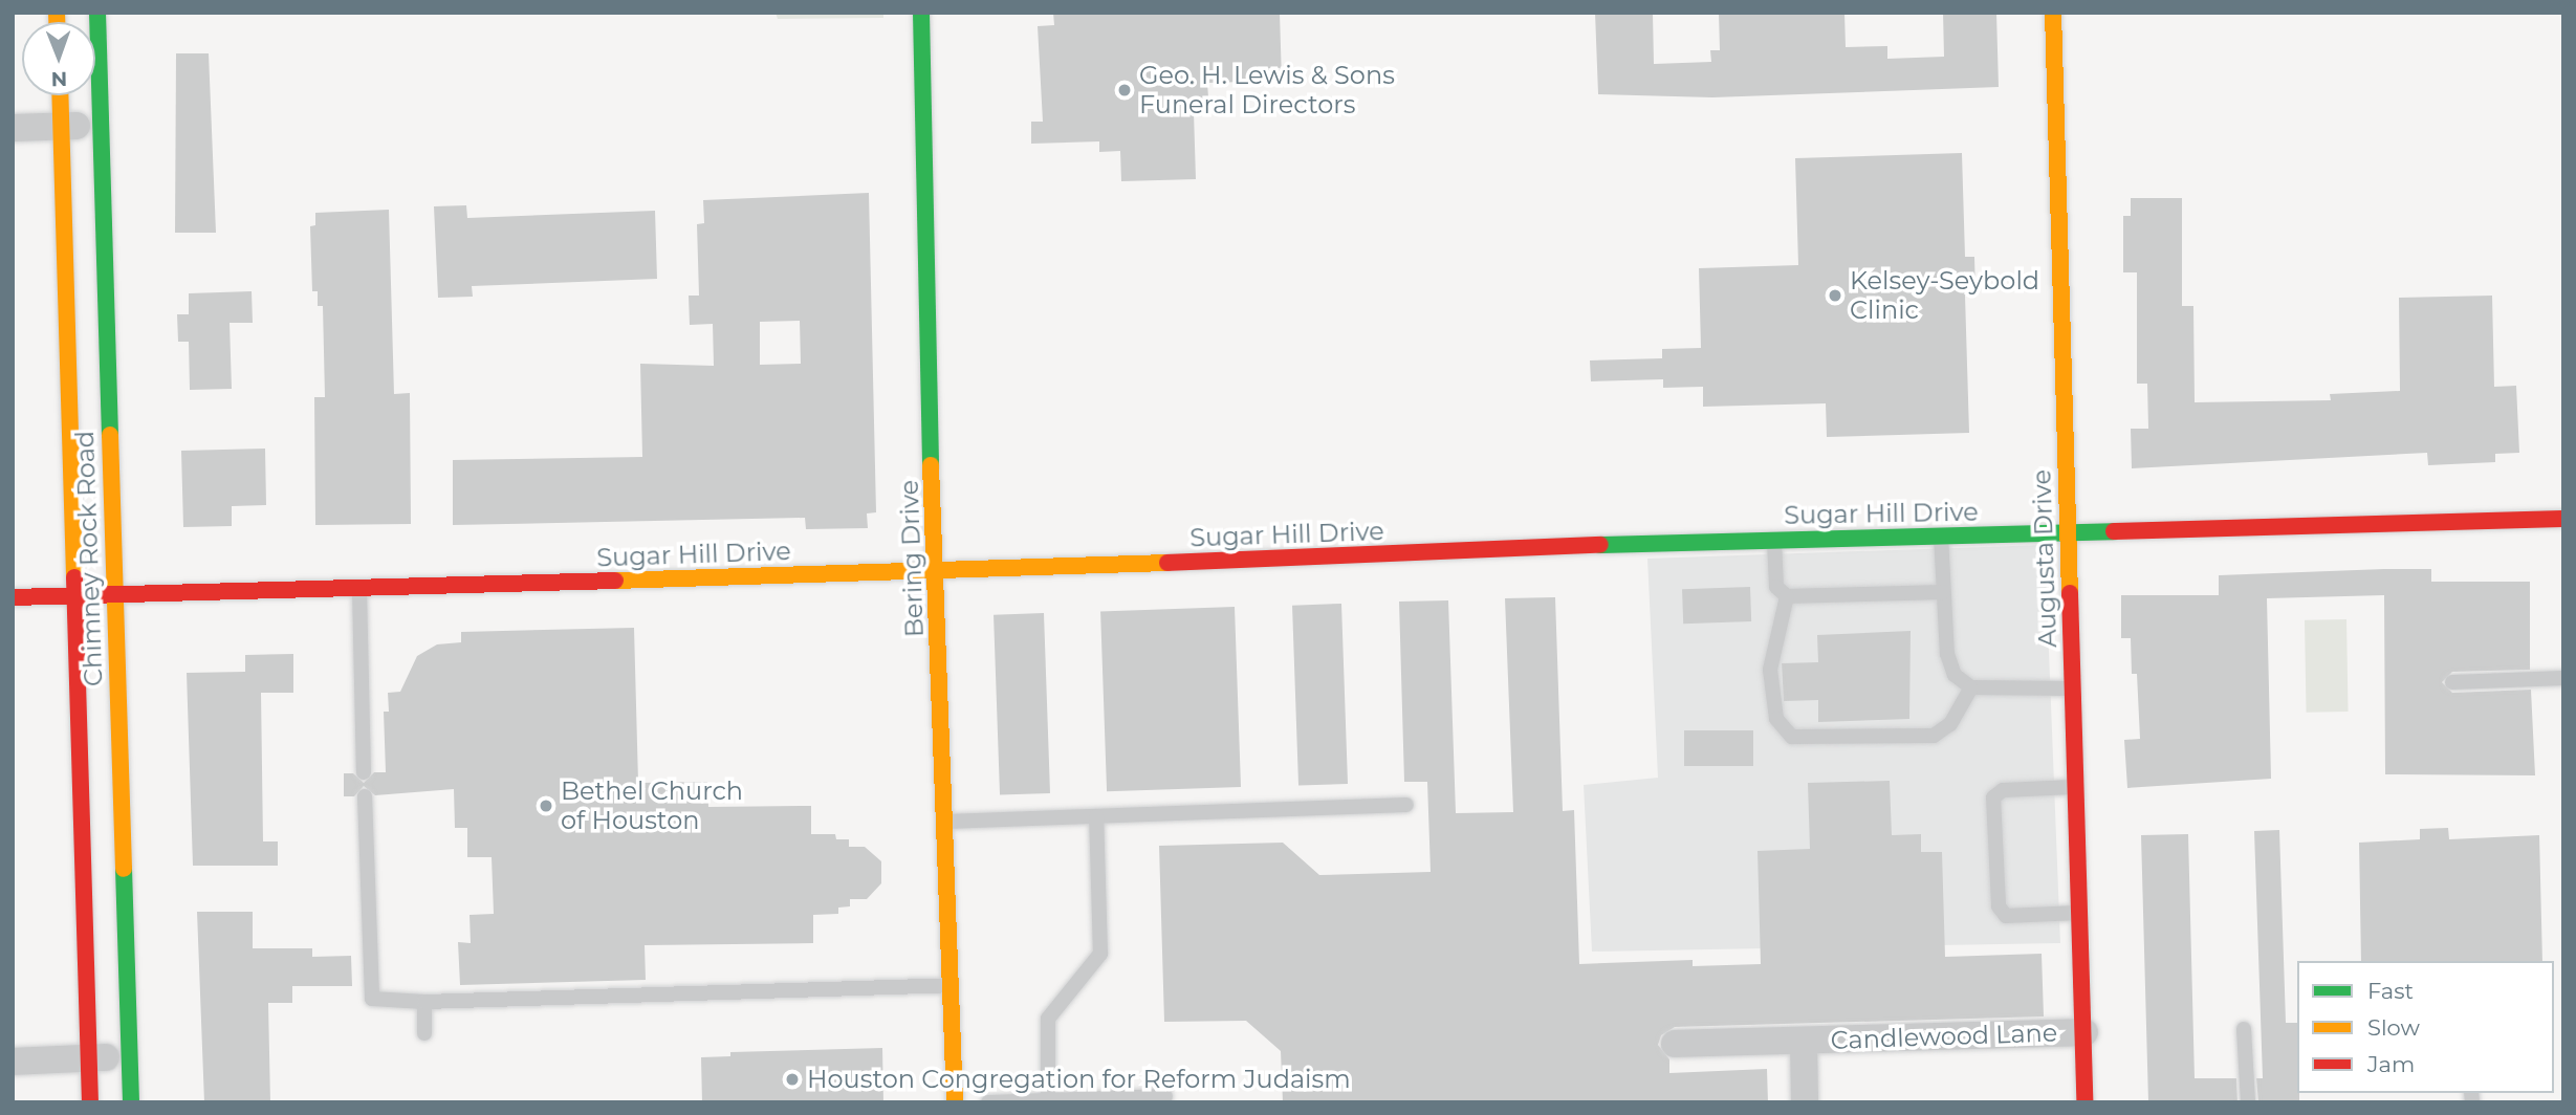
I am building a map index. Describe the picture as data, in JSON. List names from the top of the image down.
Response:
{
  "streets": {
    "street": [
      "Sugar Hill Drive",
      "Chimney Rock Road",
      "Bering Drive",
      "Augusta Drive",
      "Candlewood Lane"
    ]
  },
  "crossings": [
    ["Sugar Hill Drive", "Chimney Rock Road"],
    ["Sugar Hill Drive", "Bering Drive"],
    ["Sugar Hill Drive", "Augusta Drive"],
    ["Augusta Drive", "Candlewood Lane"]
  ],
  "places": [
    "Geo. H. Lewis & Sons Funeral Directors",
    "Kelsey-Seybold Clinic",
    "Bethel Church of Houston",
    "Houston Congregation for Reform Judaism"
  ],
  "legend": ["Fast", "Slow", "Jam"],
  "north": "bottom"
}
